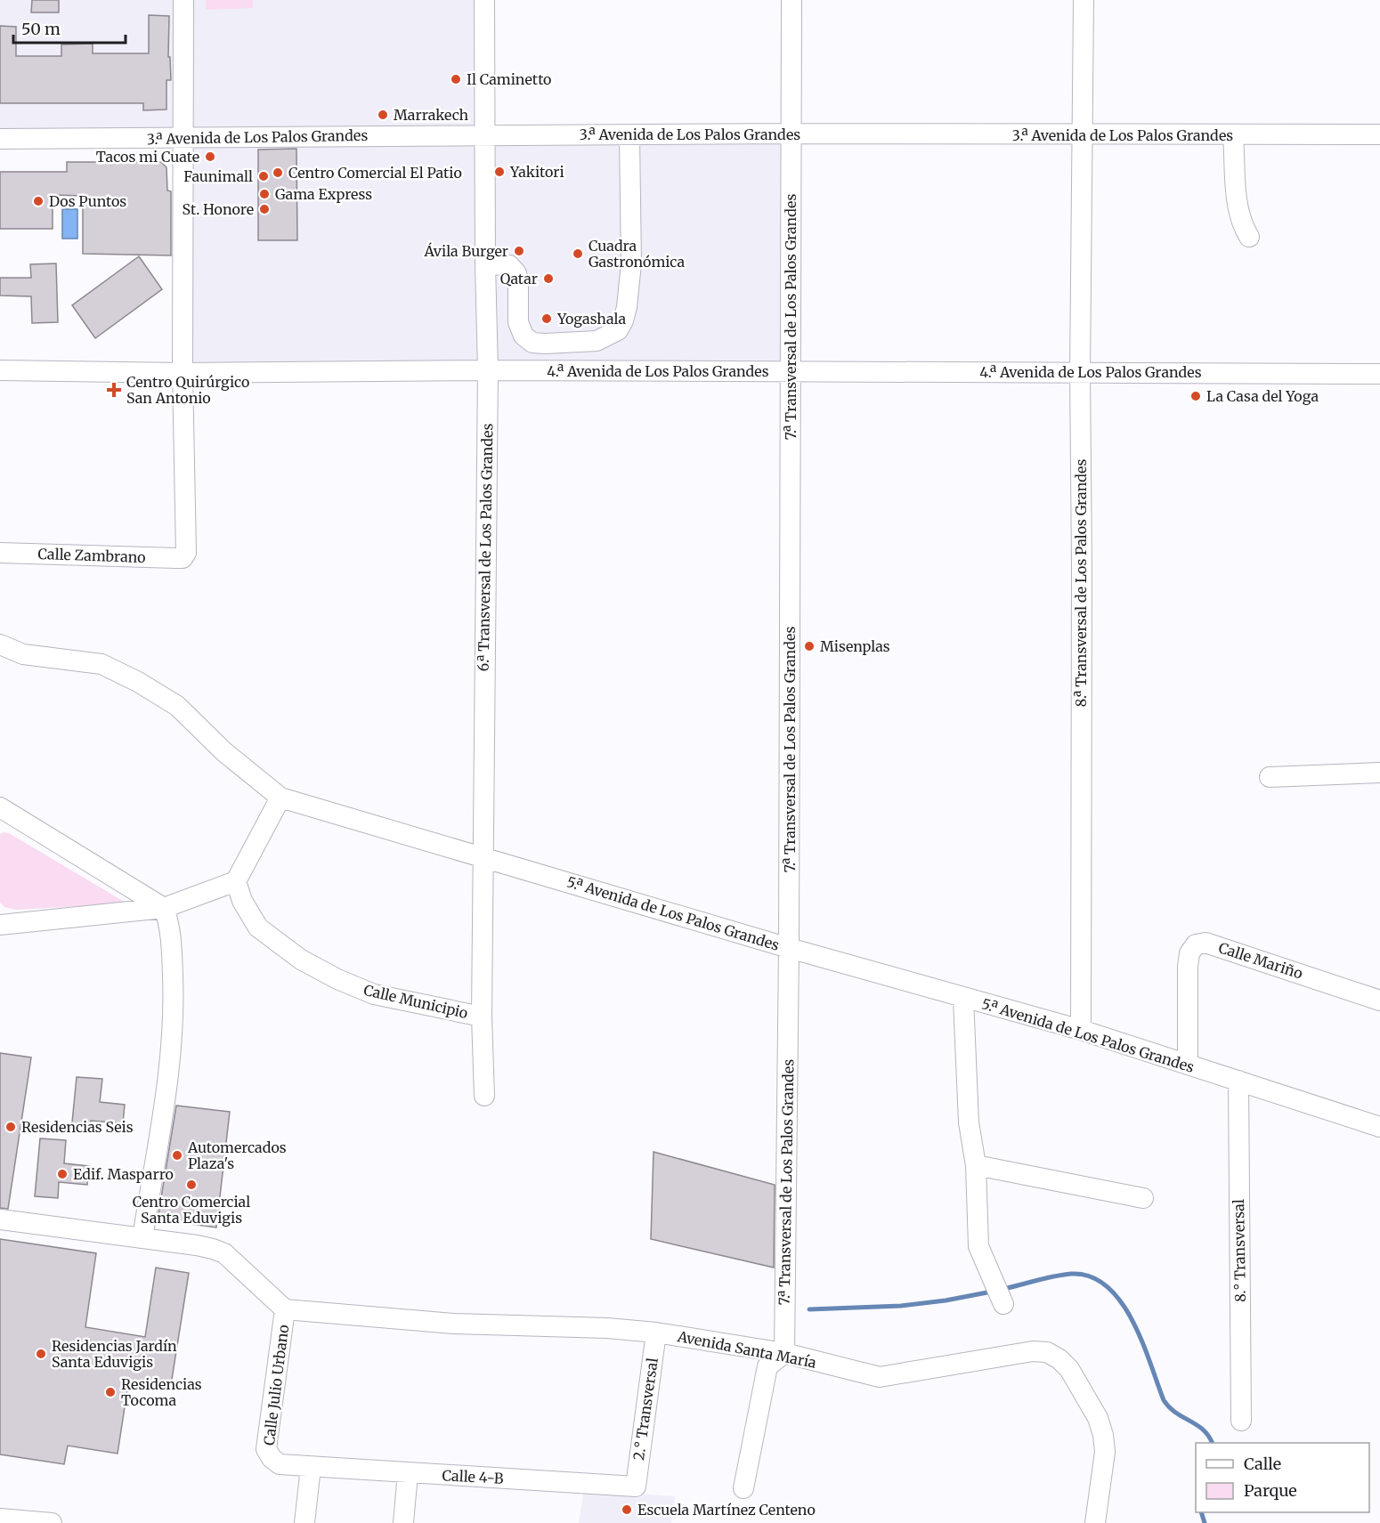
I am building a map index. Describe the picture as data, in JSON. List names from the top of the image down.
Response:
{
  "streets": {
    "street": [
      "3.ª Avenida de Los Palos Grandes",
      "7.ª Transversal de Los Palos Grandes",
      "4.ª Avenida de Los Palos Grandes",
      "6.ª Transversal de Los Palos Grandes",
      "Calle Zambrano",
      "8.ª Transversal de Los Palos Grandes",
      "5.ª Avenida de Los Palos Grandes",
      "Calle Mariño",
      "Calle Municipio",
      "8.° Transversal",
      "Avenida Santa María",
      "Calle Julio Urbano",
      "2.° Transversal",
      "Calle 4-B"
    ]
  },
  "crossings": [
    ["3.ª Avenida de Los Palos Grandes", "7.ª Transversal de Los Palos Grandes"],
    ["3.ª Avenida de Los Palos Grandes", "6.ª Transversal de Los Palos Grandes"],
    ["3.ª Avenida de Los Palos Grandes", "8.ª Transversal de Los Palos Grandes"],
    ["7.ª Transversal de Los Palos Grandes", "4.ª Avenida de Los Palos Grandes"],
    ["7.ª Transversal de Los Palos Grandes", "5.ª Avenida de Los Palos Grandes"],
    ["7.ª Transversal de Los Palos Grandes", "Avenida Santa María"],
    ["4.ª Avenida de Los Palos Grandes", "6.ª Transversal de Los Palos Grandes"],
    ["4.ª Avenida de Los Palos Grandes", "Calle Zambrano"],
    ["4.ª Avenida de Los Palos Grandes", "8.ª Transversal de Los Palos Grandes"],
    ["6.ª Transversal de Los Palos Grandes", "5.ª Avenida de Los Palos Grandes"],
    ["6.ª Transversal de Los Palos Grandes", "Calle Municipio"],
    ["8.ª Transversal de Los Palos Grandes", "5.ª Avenida de Los Palos Grandes"],
    ["5.ª Avenida de Los Palos Grandes", "Calle Mariño"],
    ["5.ª Avenida de Los Palos Grandes", "8.° Transversal"],
    ["Avenida Santa María", "Calle Julio Urbano"],
    ["Avenida Santa María", "2.° Transversal"],
    ["Calle Julio Urbano", "Calle 4-B"],
    ["2.° Transversal", "Calle 4-B"]
  ],
  "places": {
    "other": [
      "Il Caminetto",
      "Marrakech",
      "Tacos mi Cuate",
      "Yakitori",
      "Centro Comercial El Patio",
      "Faunimall",
      "Gama Express",
      "Dos Puntos",
      "St. Honore",
      "Ávila Burger",
      "Cuadra Gastronómica",
      "Qatar",
      "Yogashala",
      "La Casa del Yoga",
      "Misenplas",
      "Residencias Seis",
      "Automercados Plaza's",
      "Edif. Masparro",
      "Centro Comercial Santa Eduvigis",
      "Residencias Jardín Santa Eduvigis",
      "Residencias Tocoma",
      "Escuela Martínez Centeno"
    ],
    "health": ["Centro Quirúrgico San Antonio"]
  },
  "legend": ["Calle", "Parque"],
  "scale_bar": "50 m"
}
